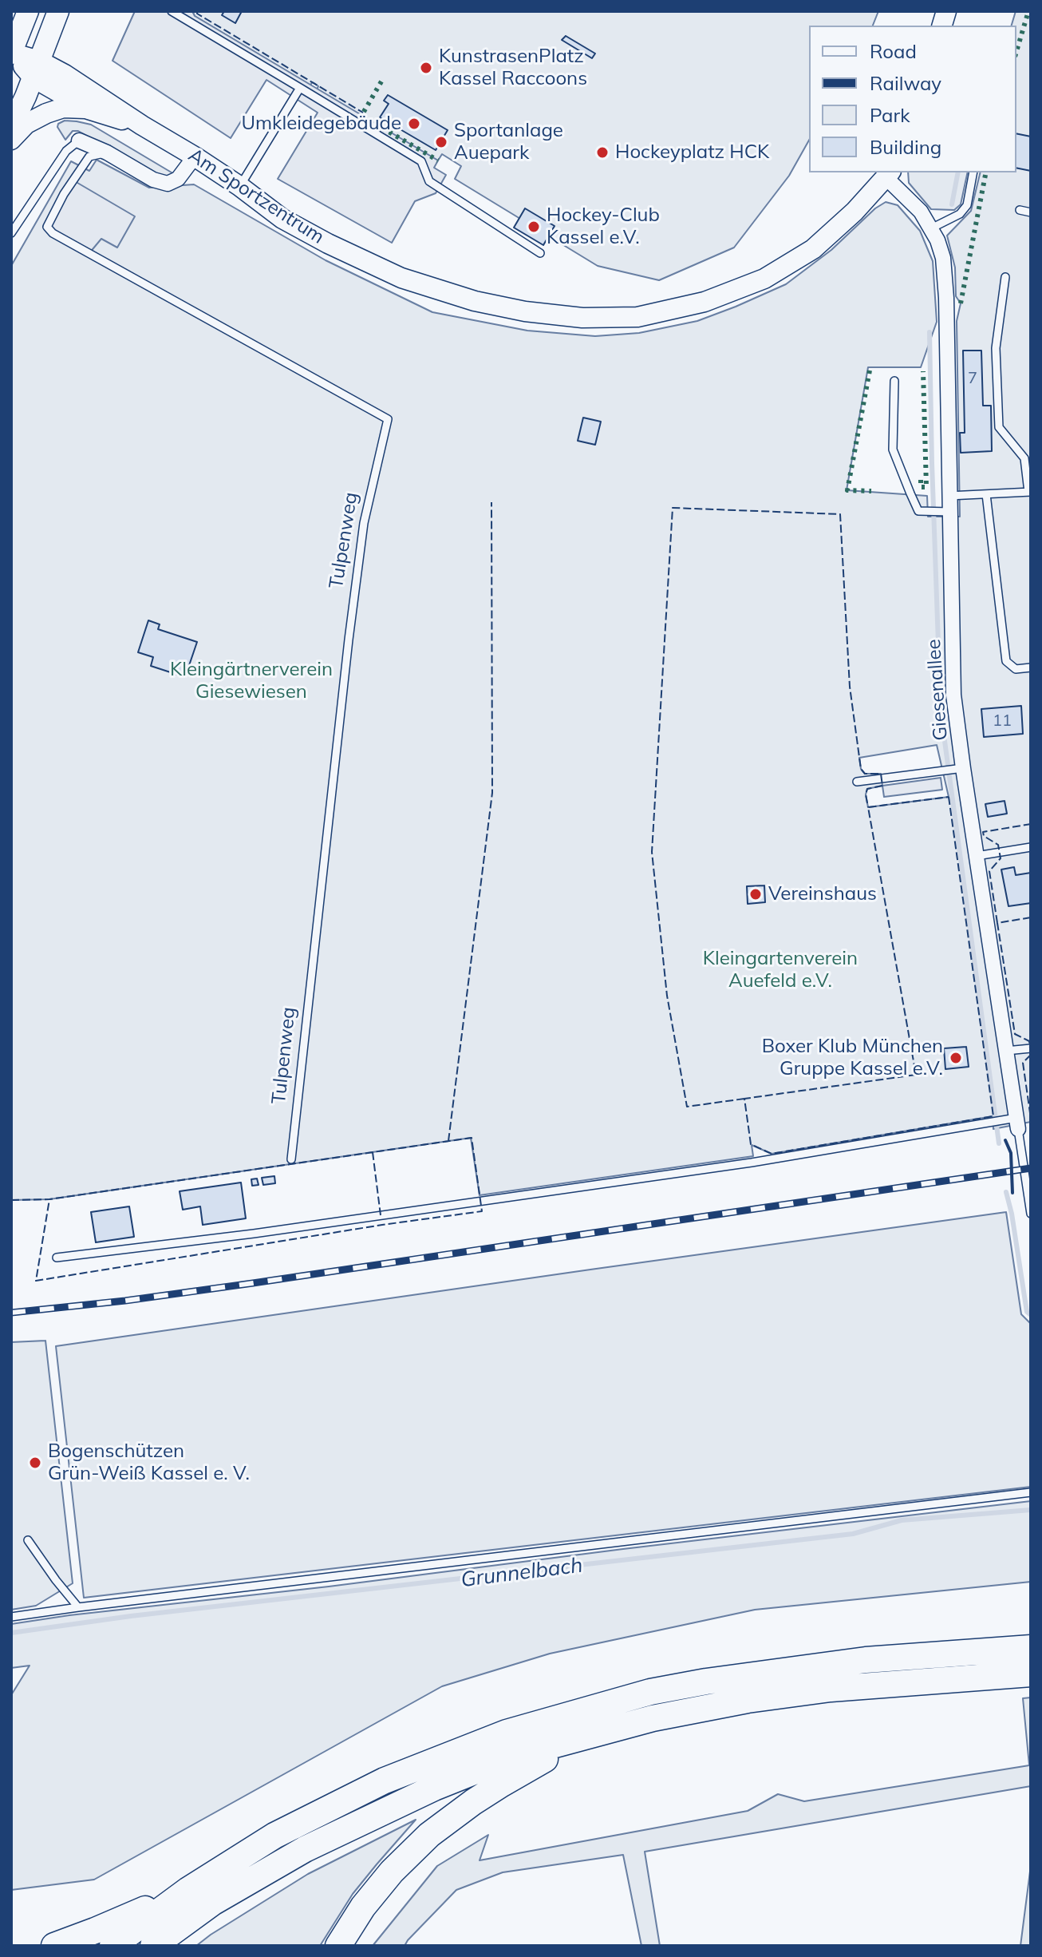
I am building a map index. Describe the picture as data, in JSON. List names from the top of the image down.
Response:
{
  "streets": {
    "street": ["Am Sportzentrum", "Giesenallee"],
    "lane": ["Tulpenweg"]
  },
  "crossings": [
    ["Am Sportzentrum", "Giesenallee"]
  ],
  "water": ["Grunnelbach"],
  "parks": ["Kleingärtnerverein Giesewiesen", "Kleingartenverein Auefeld e.V."],
  "places": [
    "KunstrasenPlatz Kassel Raccoons",
    "Umkleidegebäude",
    "Sportanlage Auepark",
    "Hockeyplatz HCK",
    "Hockey-Club Kassel e.V.",
    "Vereinshaus",
    "Boxer Klub München Gruppe Kassel e.V.",
    "Bogenschützen Grün-Weiß Kassel e. V."
  ],
  "house_numbers": ["7", "11"],
  "legend": [
    "Road",
    "Railway",
    "Park",
    "Building"
  ]
}
